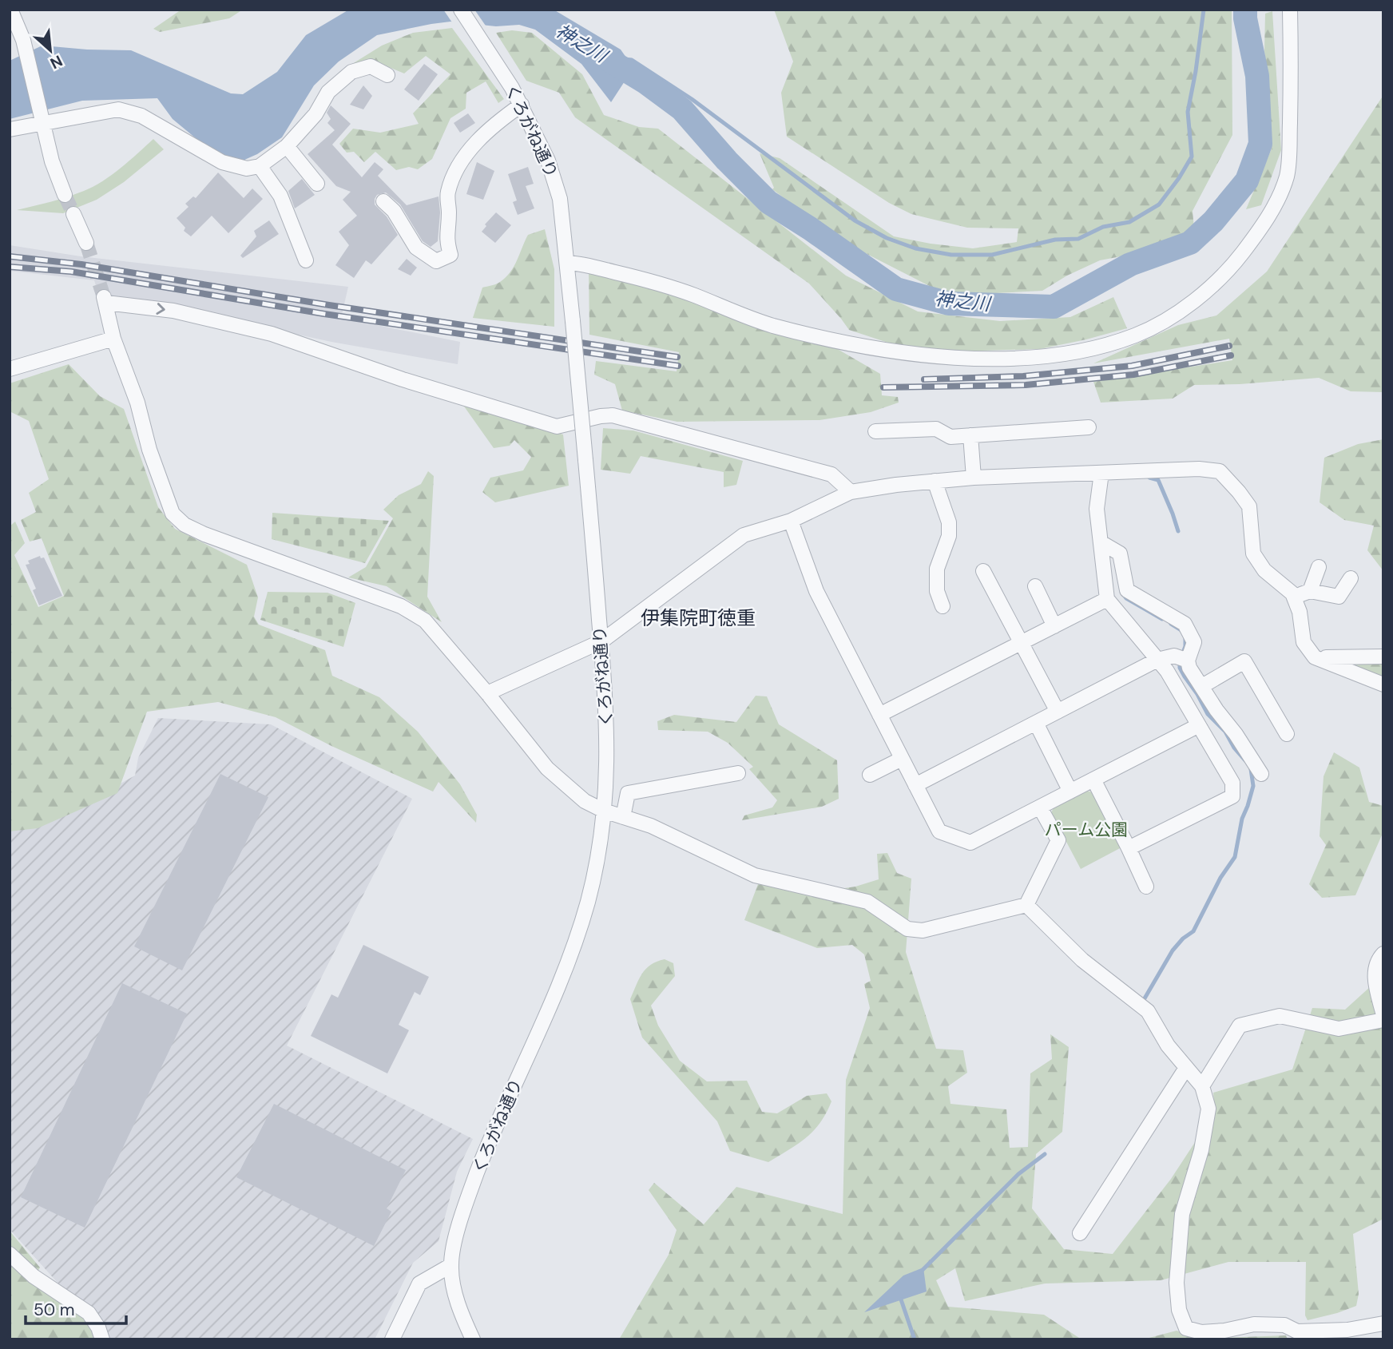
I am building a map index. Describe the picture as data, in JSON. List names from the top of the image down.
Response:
{
  "streets": {
    "street": ["くろがね通り"]
  },
  "districts": ["伊集院町徳重"],
  "water": ["神之川"],
  "parks": ["パーム公園"],
  "scale_bar": "50 m",
  "north": "bottom right"
}
